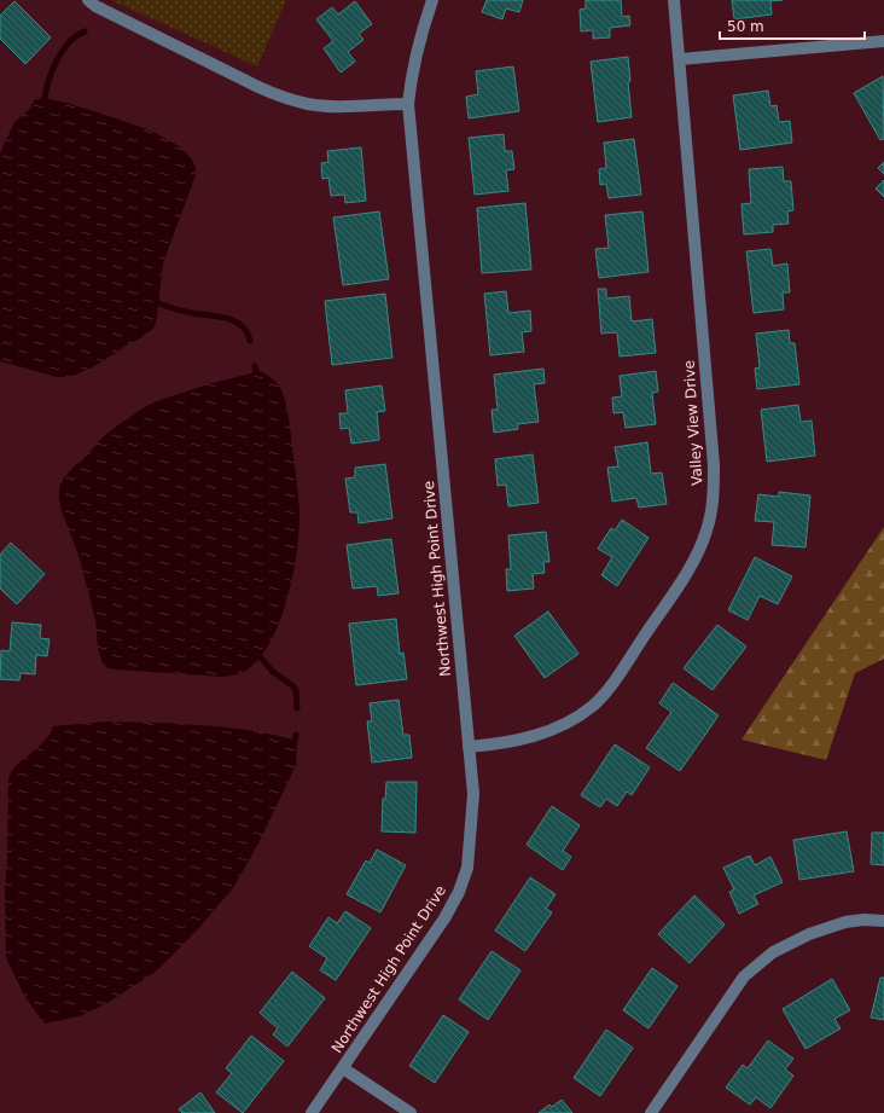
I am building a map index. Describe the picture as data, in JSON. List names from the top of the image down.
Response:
{
  "streets": {
    "street": ["Valley View Drive", "Northwest High Point Drive"]
  },
  "crossings": [
    ["Valley View Drive", "Northwest High Point Drive"]
  ],
  "scale_bar": "50 m"
}
